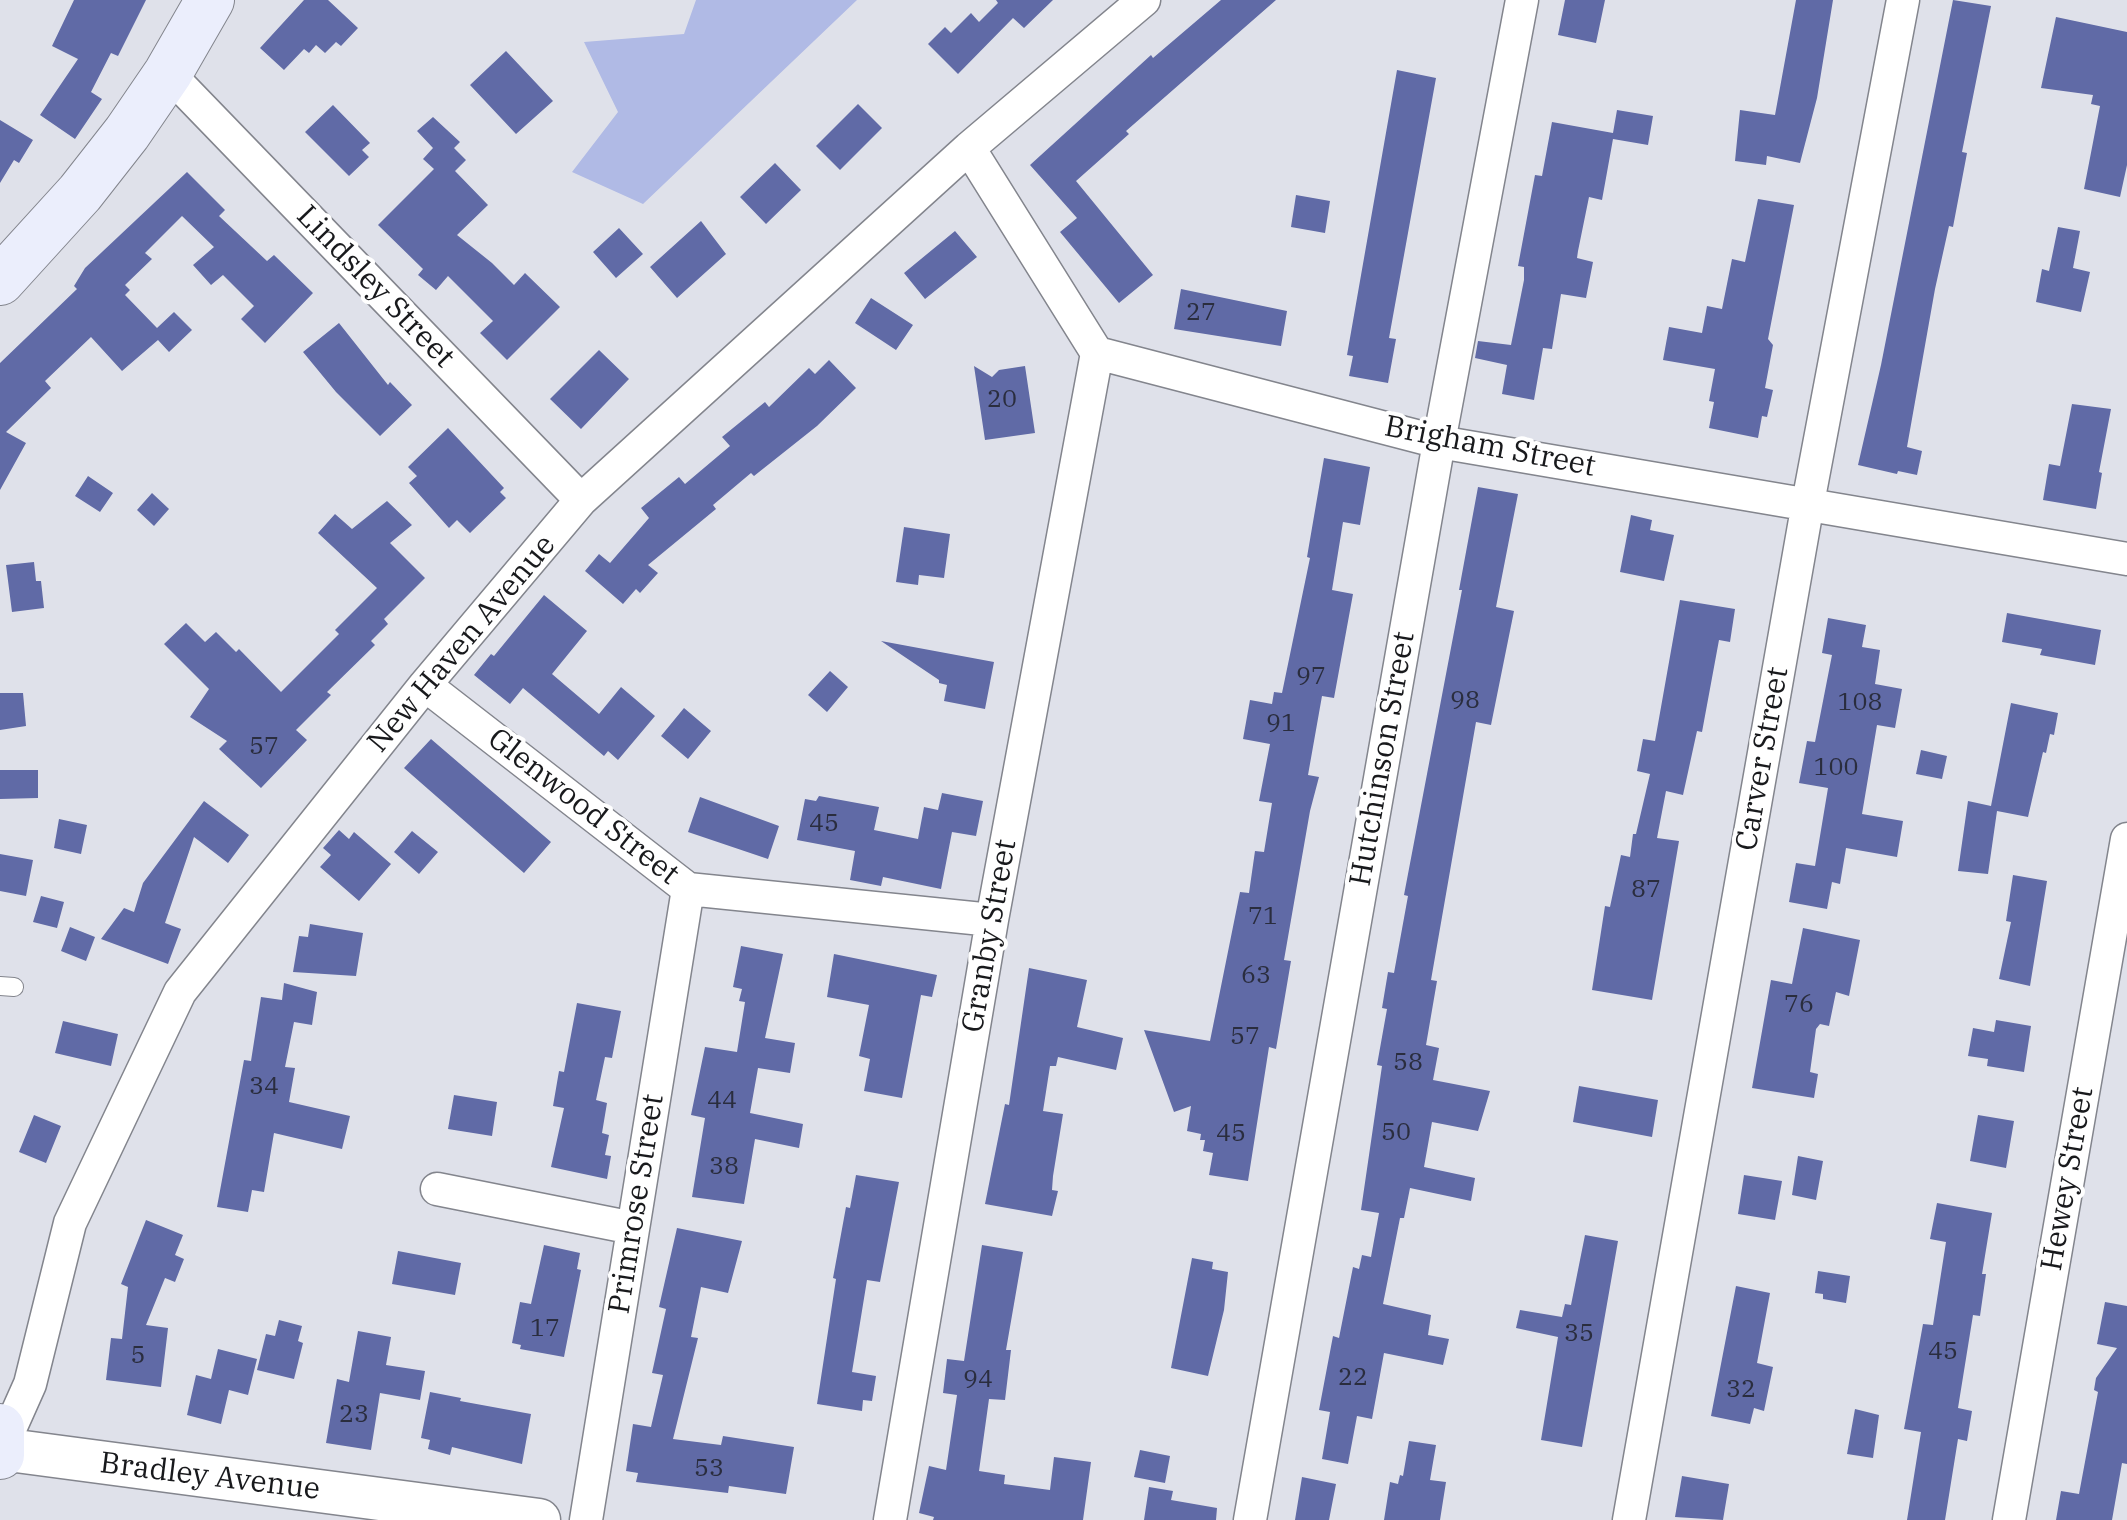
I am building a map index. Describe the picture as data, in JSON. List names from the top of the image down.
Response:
{
  "streets": {
    "street": [
      "Lindsley Street",
      "Brigham Street",
      "New Haven Avenue",
      "Hutchinson Street",
      "Carver Street",
      "Glenwood Street",
      "Granby Street",
      "Hewey Street",
      "Primrose Street",
      "Bradley Avenue"
    ]
  },
  "crossings": [
    ["Lindsley Street", "New Haven Avenue"],
    ["Brigham Street", "Hutchinson Street"],
    ["Brigham Street", "Carver Street"],
    ["Brigham Street", "Granby Street"],
    ["New Haven Avenue", "Glenwood Street"],
    ["New Haven Avenue", "Bradley Avenue"],
    ["Glenwood Street", "Granby Street"],
    ["Glenwood Street", "Primrose Street"]
  ],
  "house_numbers": [
    "27",
    "20",
    "97",
    "98",
    "108",
    "91",
    "57",
    "100",
    "45",
    "87",
    "71",
    "63",
    "76",
    "57",
    "58",
    "34",
    "44",
    "50",
    "45",
    "38",
    "17",
    "35",
    "45",
    "5",
    "22",
    "94",
    "32",
    "23",
    "53"
  ]
}
